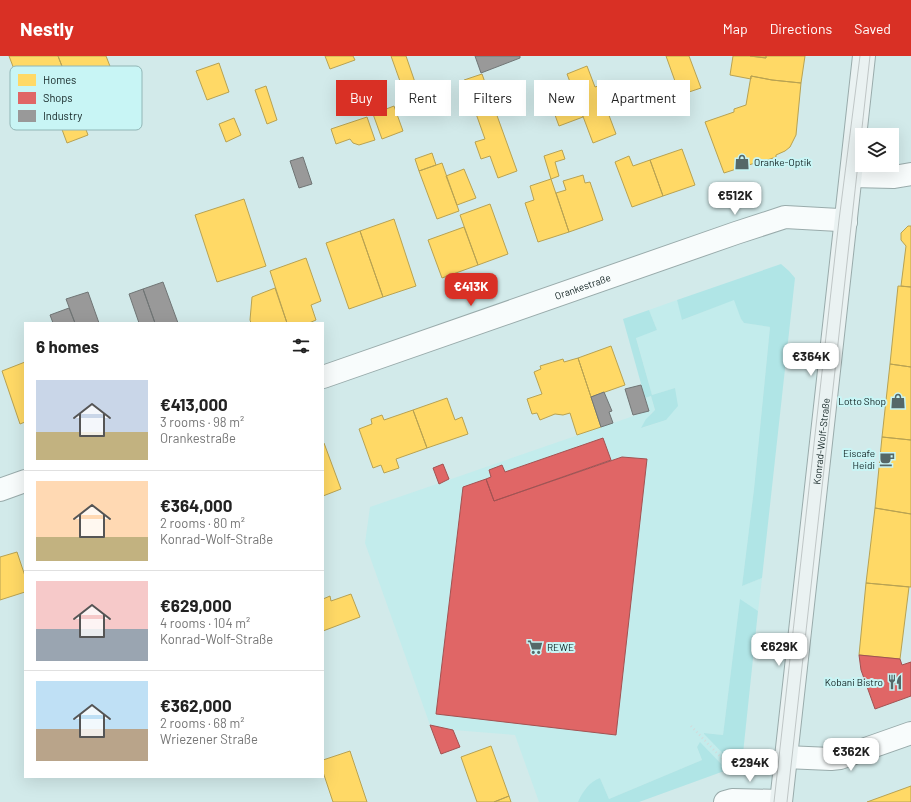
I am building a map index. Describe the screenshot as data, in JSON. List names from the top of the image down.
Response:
{
  "streets": {
    "main road": ["Konrad-Wolf-Straße"],
    "street": ["Orankestraße"]
  },
  "crossings": [
    ["Orankestraße", "Konrad-Wolf-Straße"]
  ],
  "places": {
    "shop": ["Oranke-Optik", "Lotto Shop"],
    "cafe": ["Eiscafe Heidi"],
    "supermarket": ["REWE"],
    "restaurant": ["Kobani Bistro"]
  },
  "legend": ["Homes", "Shops", "Industry"],
  "page": {
    "header": "Nestly",
    "nav": ["Map", "Directions", "Saved"],
    "chip": [
      "Buy",
      "Rent",
      "Filters",
      "New",
      "Apartment"
    ],
    "price": [
      "€512K",
      "€413K",
      "€364K",
      "€629K",
      "€362K",
      "€294K"
    ],
    "heading": "6 homes",
    "list": [
      {
        "name": "€413,000",
        "note": "3 rooms · 98 m² · Orankestraße"
      },
      {
        "name": "€364,000",
        "note": "2 rooms · 80 m² · Konrad-Wolf-Straße"
      },
      {
        "name": "€629,000",
        "note": "4 rooms · 104 m² · Konrad-Wolf-Straße"
      },
      {
        "name": "€362,000",
        "note": "2 rooms · 68 m² · Wriezener Straße"
      }
    ]
  }
}
